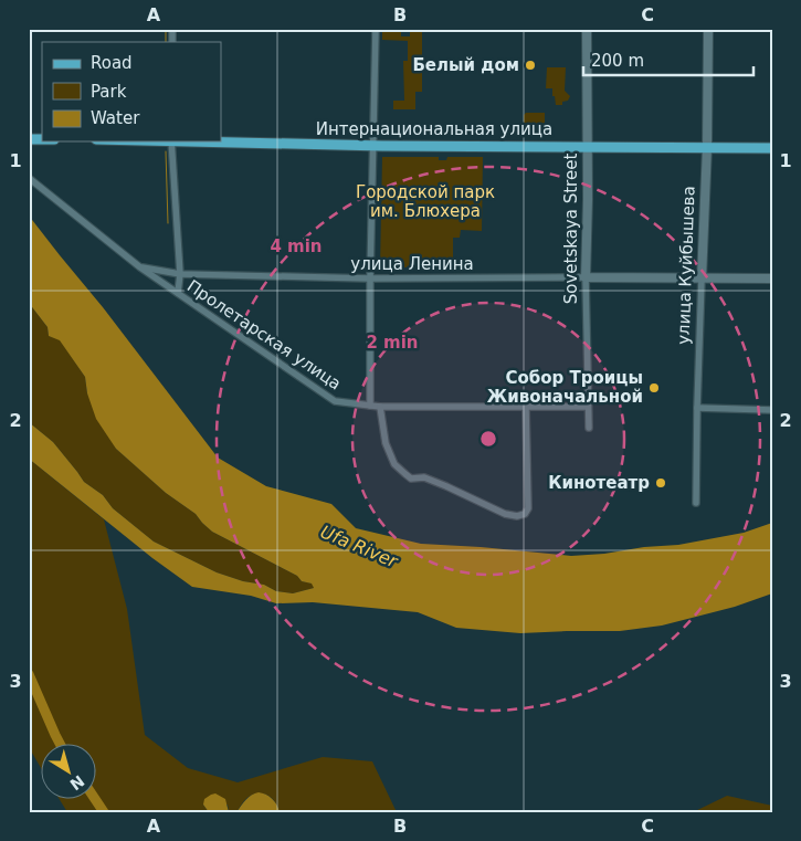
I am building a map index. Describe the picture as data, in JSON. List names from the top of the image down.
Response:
{
  "streets": {
    "main road": ["Интернациональная улица", "Sovetskaya Street", "улица Куйбышева"],
    "street": ["улица Ленина", "Пролетарская улица"]
  },
  "crossings": [
    ["Интернациональная улица", "Sovetskaya Street"],
    ["Интернациональная улица", "улица Куйбышева"],
    ["Sovetskaya Street", "улица Ленина"],
    ["Sovetskaya Street", "Пролетарская улица"],
    ["улица Ленина", "Пролетарская улица"]
  ],
  "water": ["Ufa River"],
  "parks": ["Городской парк им. Блюхера"],
  "places": ["Белый дом", "Собор Троицы Живоначальной", "Кинотеатр"],
  "legend": ["Road", "Park", "Water"],
  "scale_bar": "200 m",
  "north": "bottom right",
  "grid": {
    "columns": ["A", "B", "C"],
    "rows": ["1", "2", "3"]
  },
  "rings": ["4 min", "2 min"]
}
